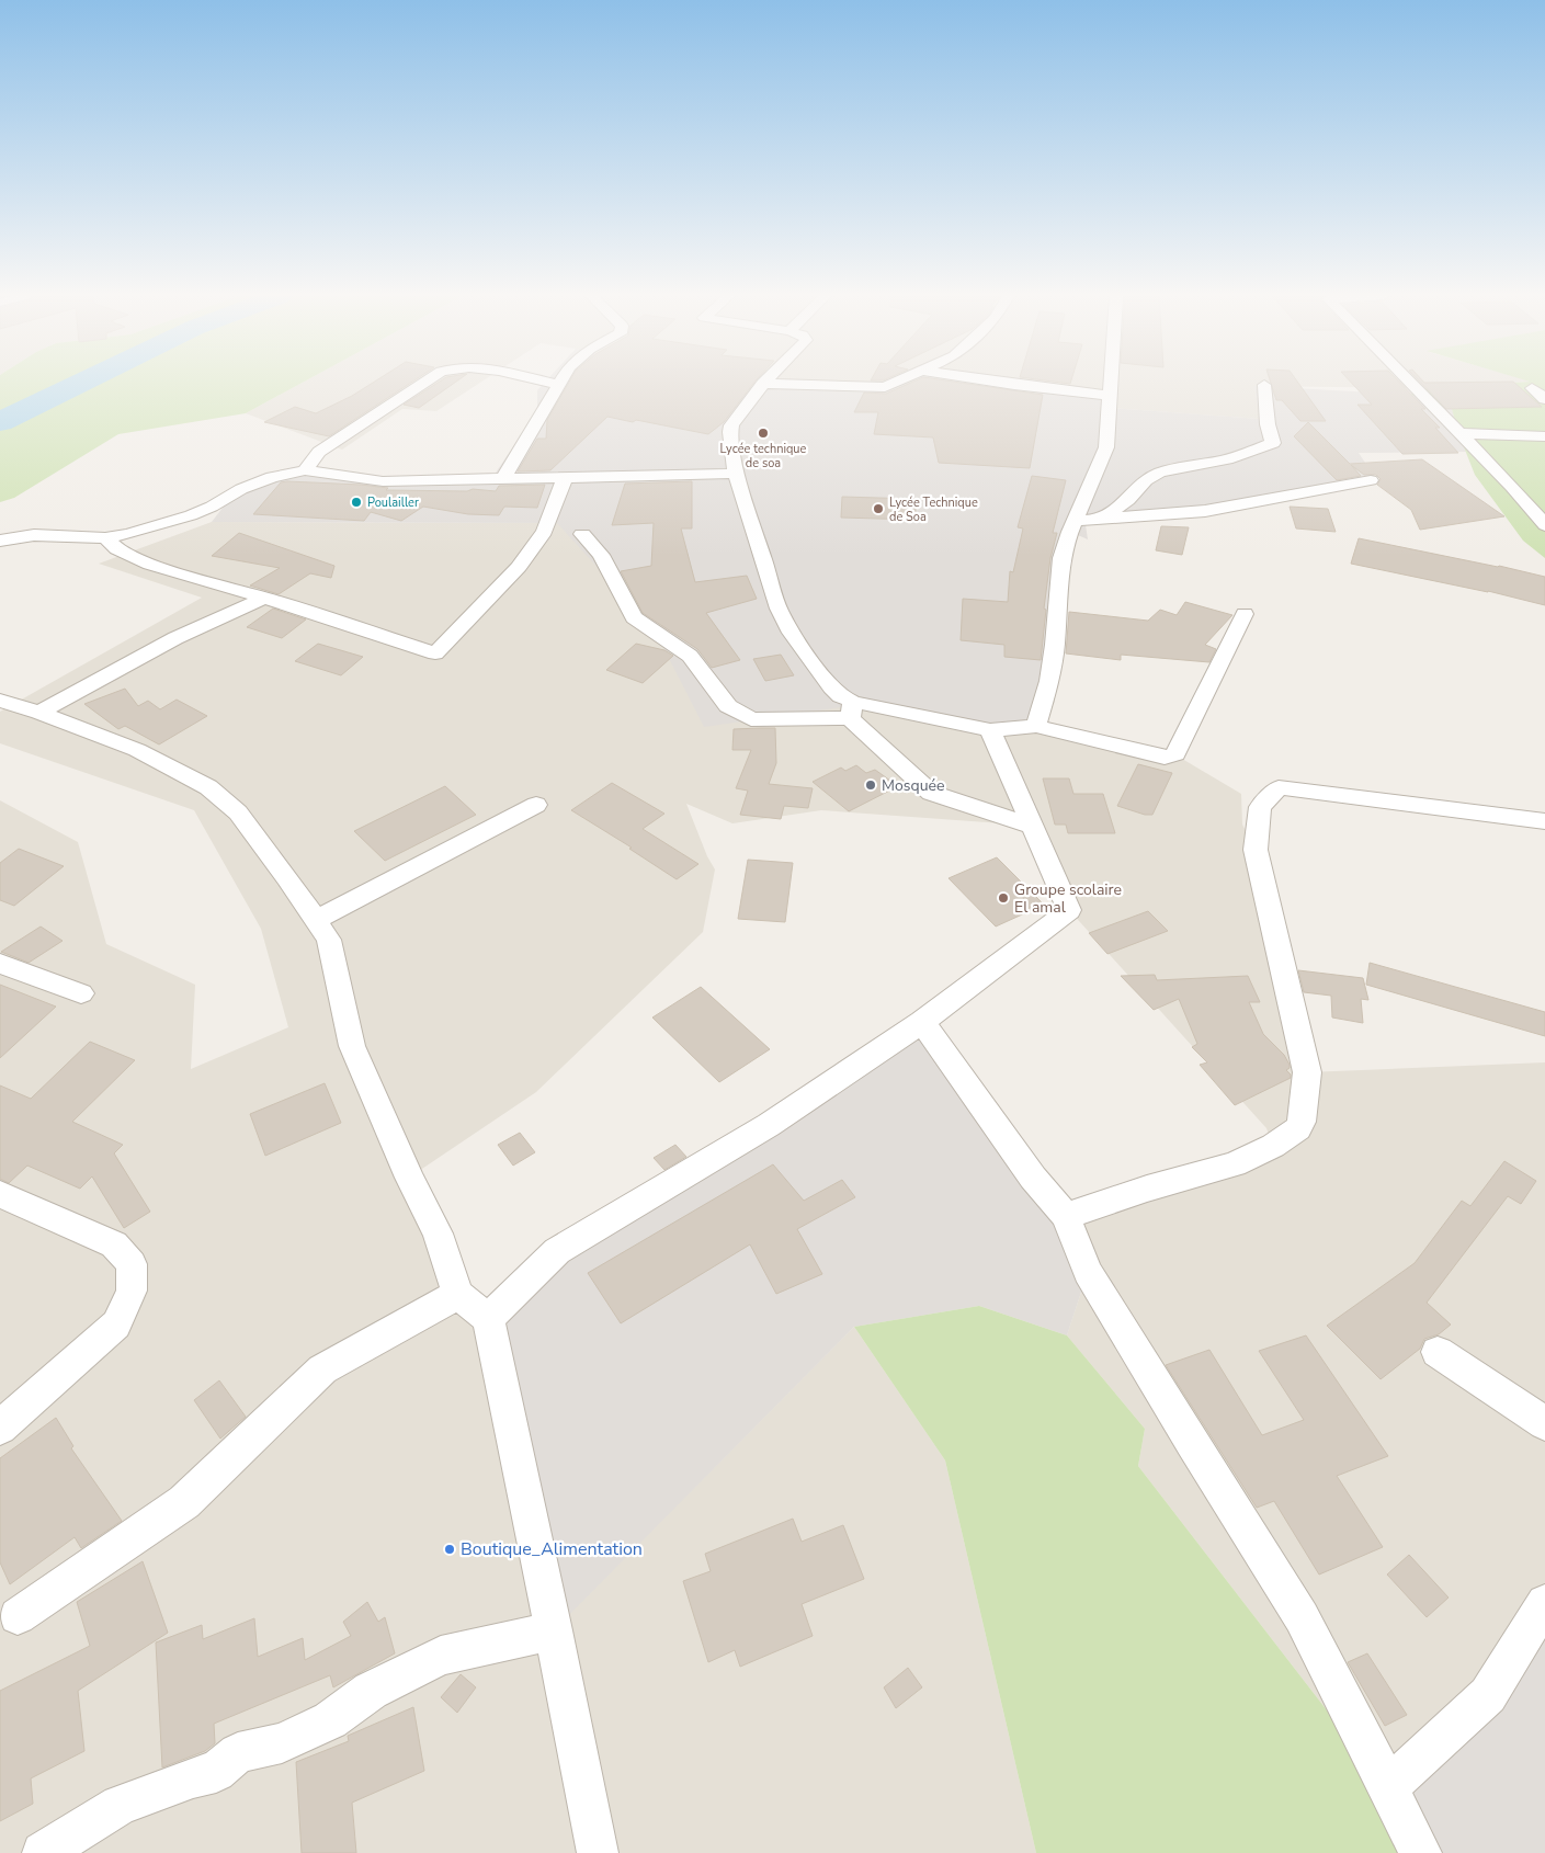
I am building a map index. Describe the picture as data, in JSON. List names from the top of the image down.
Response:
{
  "places": [
    "Lycée technique de soa",
    "Poulailler",
    "Lycée Technique de Soa",
    "Mosquée",
    "Groupe scolaire El amal",
    "Boutique_Alimentation"
  ]
}
